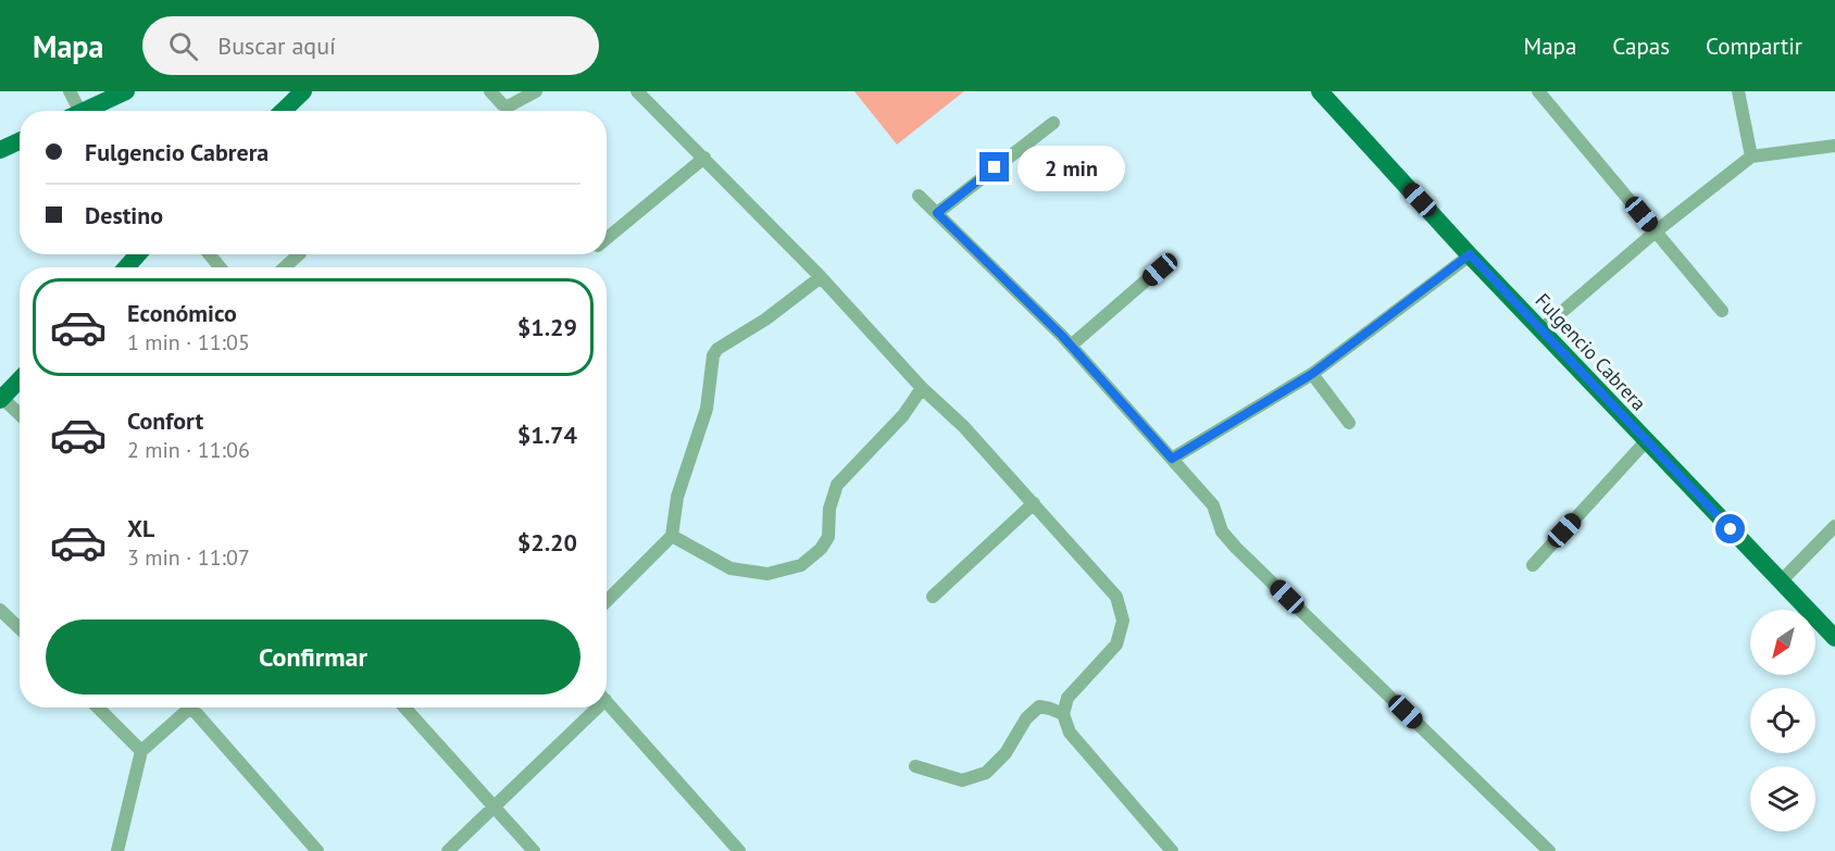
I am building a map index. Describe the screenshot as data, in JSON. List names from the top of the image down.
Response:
{
  "streets": {
    "main road": ["Fulgencio Cabrera"]
  },
  "north": "bottom left",
  "page": {
    "header": "Mapa",
    "search": "Buscar aquí",
    "nav": ["Mapa", "Capas", "Compartir"],
    "banner": ["Fulgencio Cabrera", "Destino"],
    "bubble": "2 min",
    "list": [
      {
        "name": "Económico",
        "note": "1 min · 11:05",
        "value": "$1.29"
      },
      {
        "name": "Confort",
        "note": "2 min · 11:06",
        "value": "$1.74"
      },
      {
        "name": "XL",
        "note": "3 min · 11:07",
        "value": "$2.20"
      }
    ],
    "buttons": "Confirmar"
  }
}
